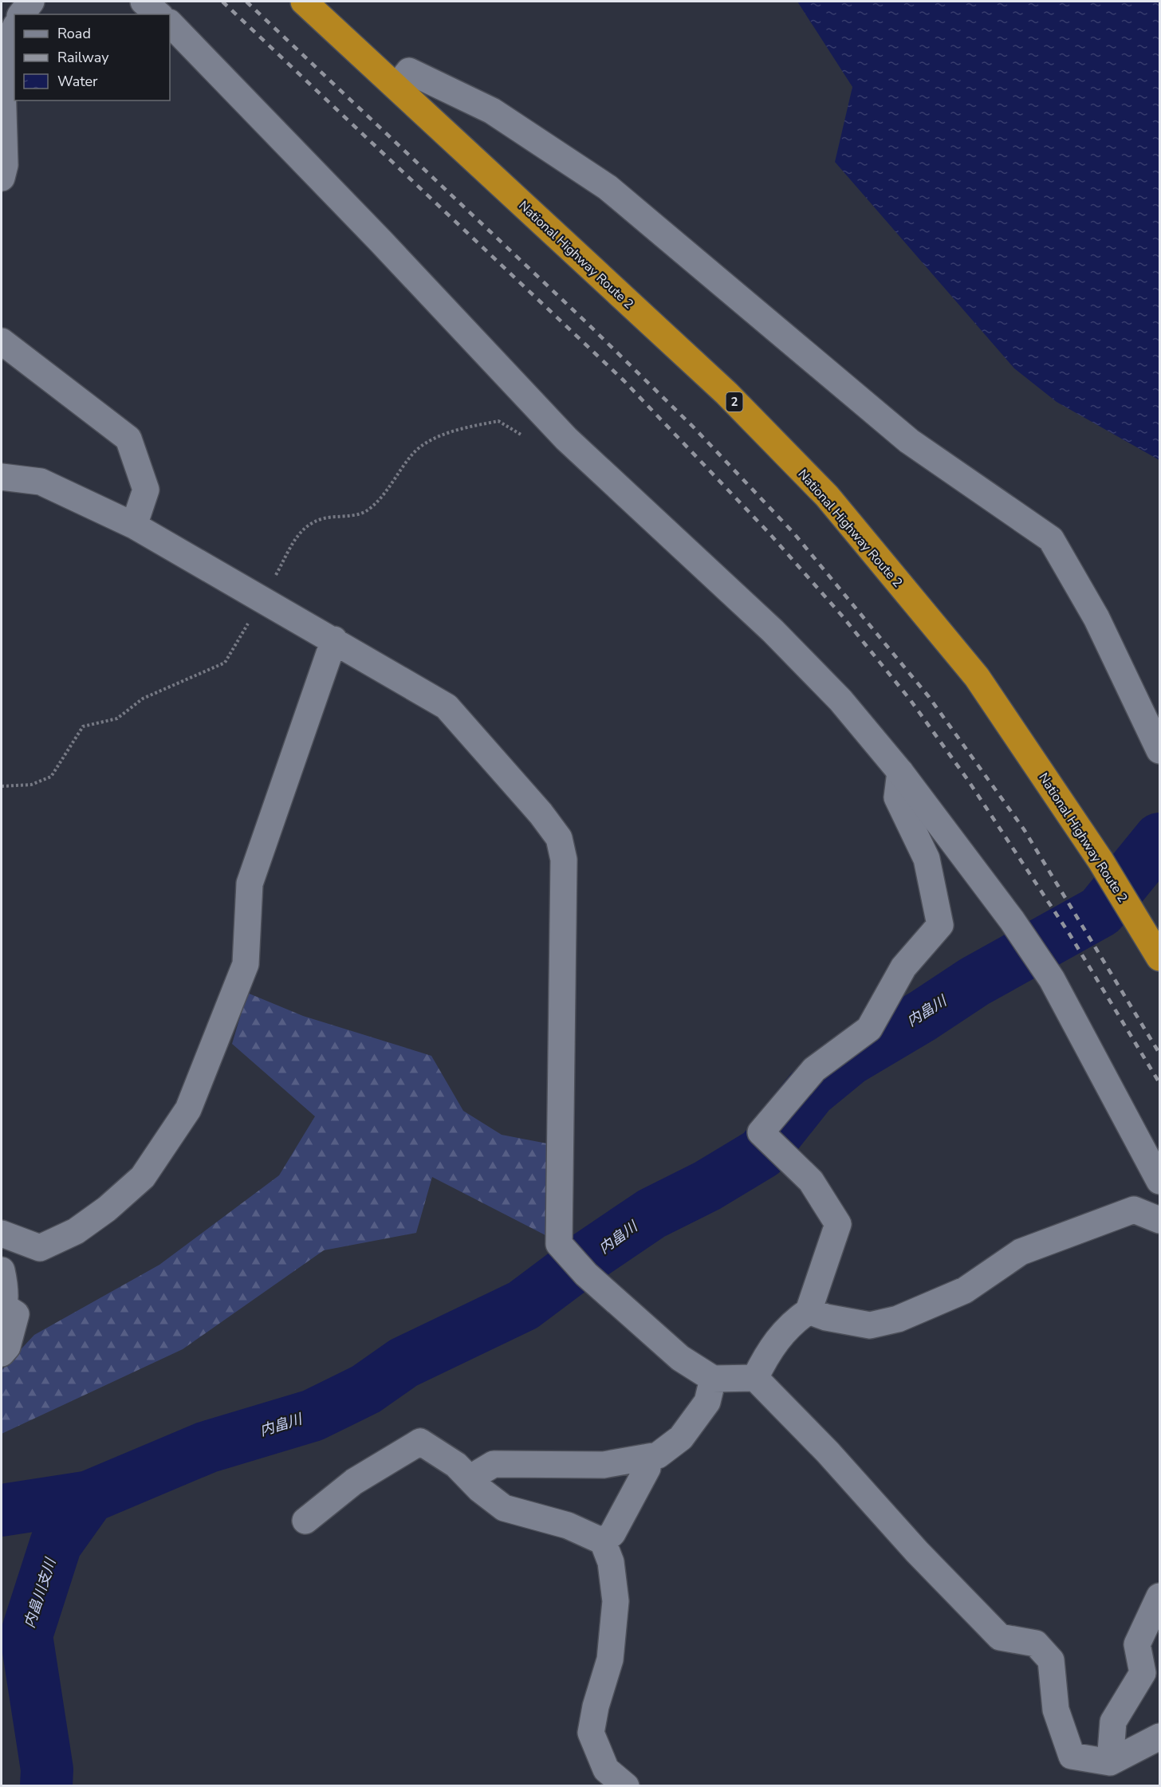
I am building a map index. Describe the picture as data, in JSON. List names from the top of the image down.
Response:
{
  "streets": {
    "highway": ["National Highway Route 2", "2"]
  },
  "water": ["内畠川", "内畠川支川"],
  "legend": ["Road", "Railway", "Water"]
}
